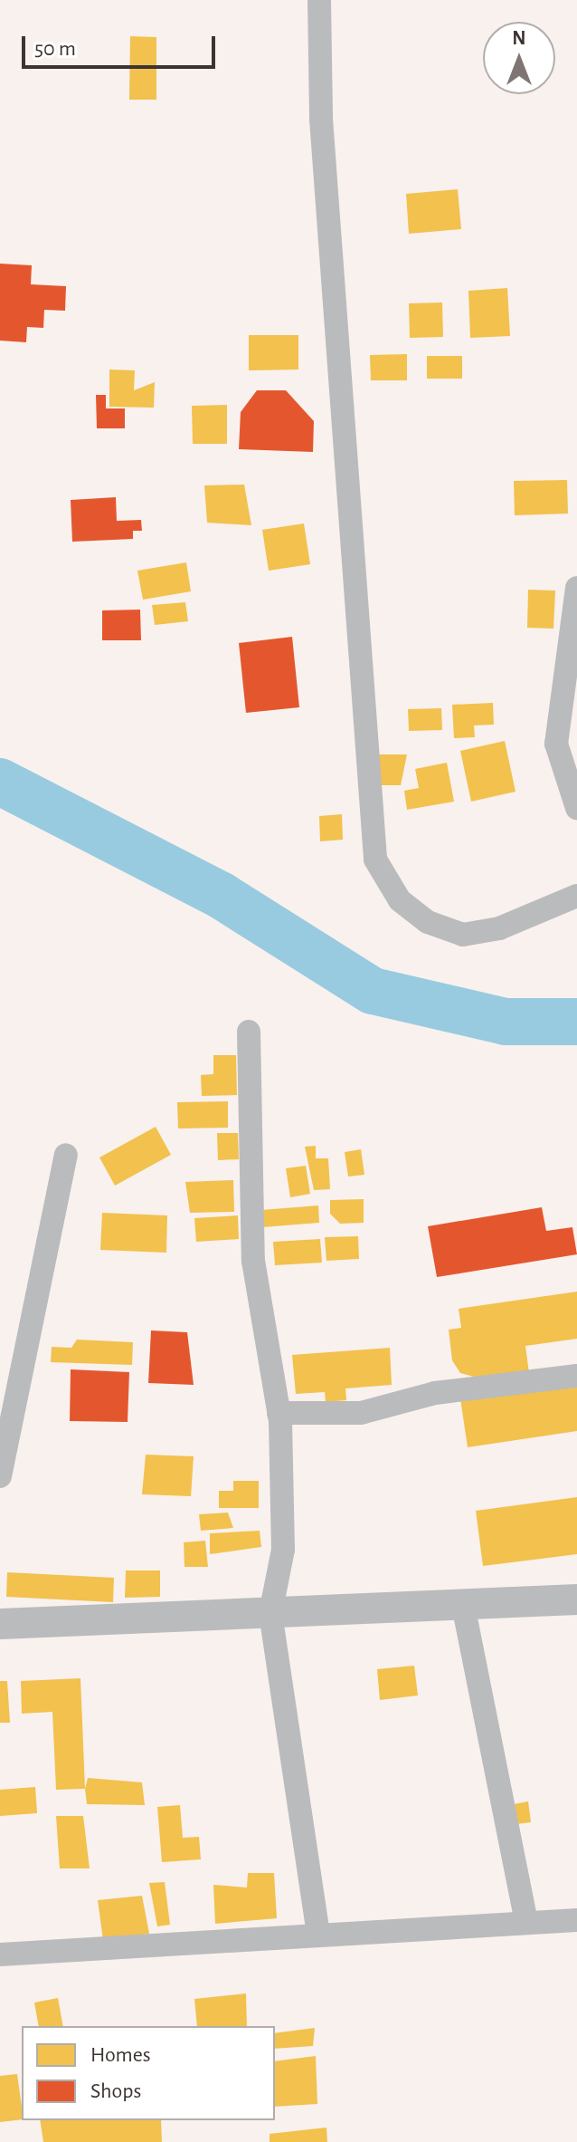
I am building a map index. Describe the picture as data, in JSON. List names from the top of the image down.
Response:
{
  "legend": ["Homes", "Shops"],
  "scale_bar": "50 m",
  "north": "top"
}
